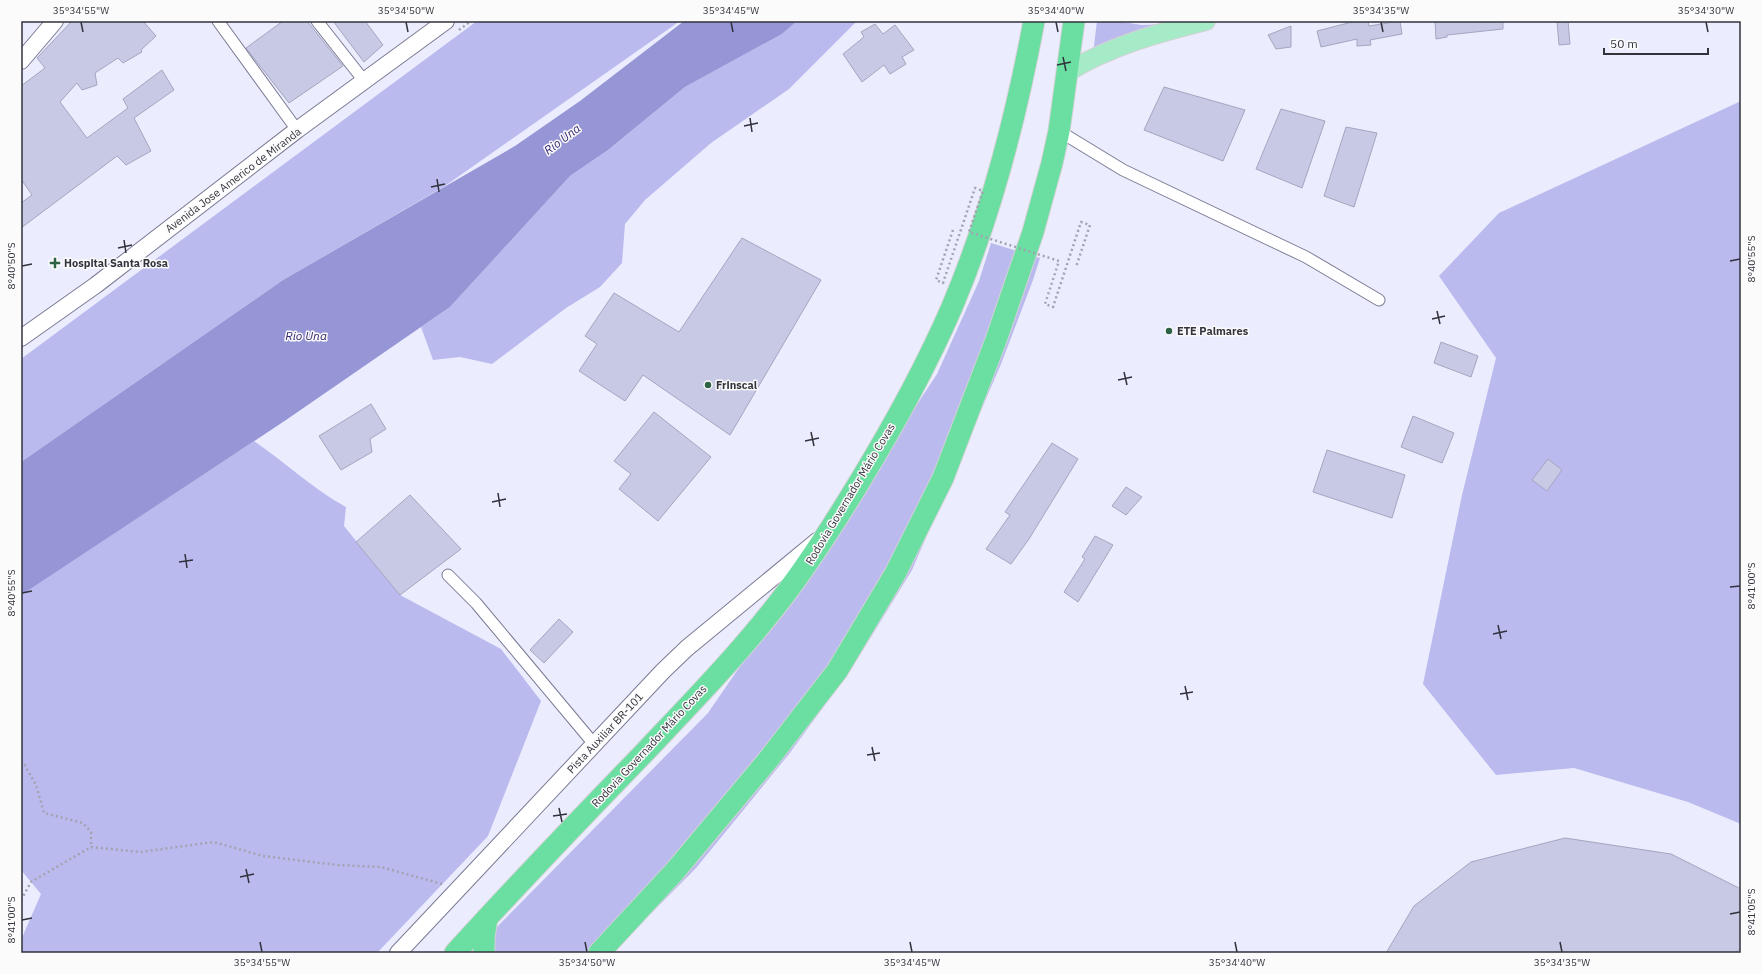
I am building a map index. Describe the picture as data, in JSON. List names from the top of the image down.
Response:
{
  "streets": {
    "highway": ["Rodovia Governador Mário Covas"],
    "main road": ["Avenida Jose Americo de Miranda", "Pista Auxiliar BR-101"]
  },
  "crossings": [
    ["Rodovia Governador Mário Covas", "Pista Auxiliar BR-101"]
  ],
  "water": ["Rio Una"],
  "places": {
    "health": ["Hospital Santa Rosa"],
    "other": ["ETE Palmares", "Frinscal"]
  },
  "scale_bar": "50 m",
  "coordinates": [
    "35°34'55\"W",
    "35°34'50\"W",
    "35°34'45\"W",
    "35°34'40\"W",
    "35°34'35\"W",
    "35°34'30\"W",
    "8°40'55\"S",
    "8°40'50\"S",
    "8°41'00\"S",
    "8°41'05\"S"
  ]
}
